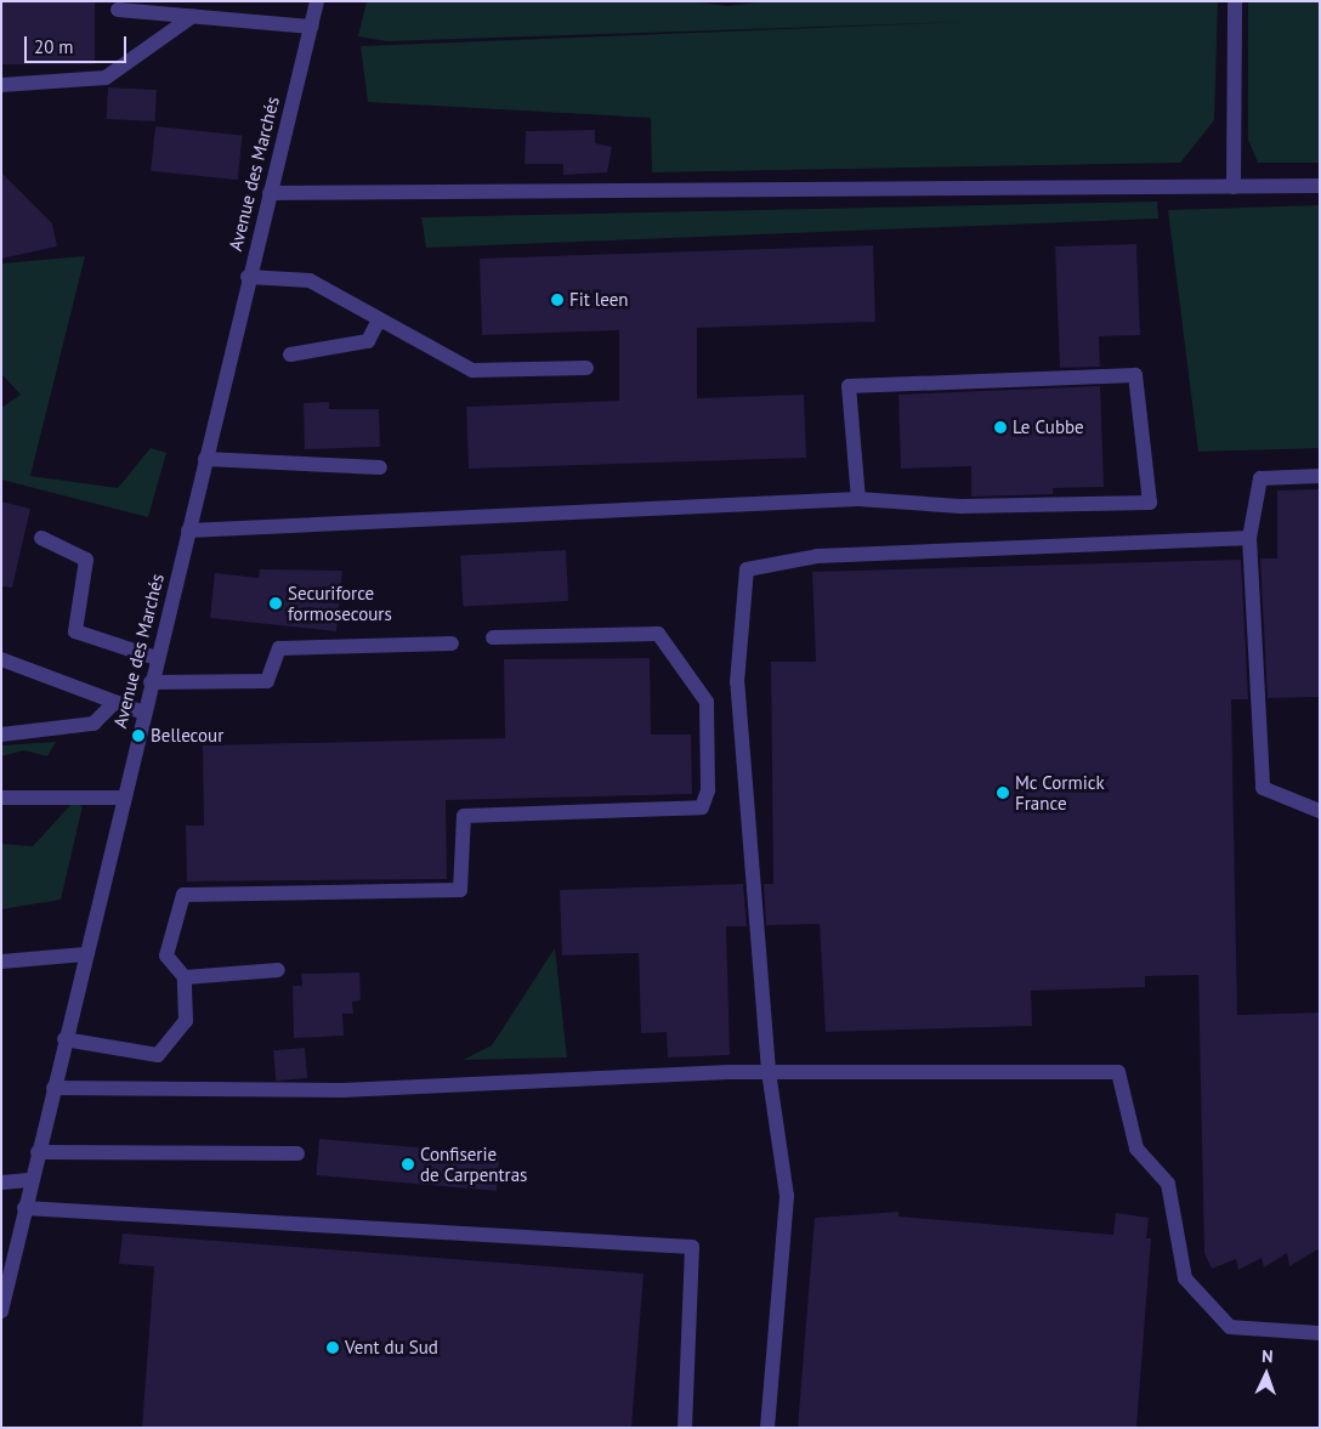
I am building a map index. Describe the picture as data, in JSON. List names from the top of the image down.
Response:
{
  "streets": {
    "street": ["Avenue des Marchés"]
  },
  "places": [
    "Fit leen",
    "Le Cubbe",
    "Securiforce formosecours",
    "Bellecour",
    "Mc Cormick France",
    "Confiserie de Carpentras",
    "Vent du Sud"
  ],
  "scale_bar": "20 m",
  "north": "top"
}
